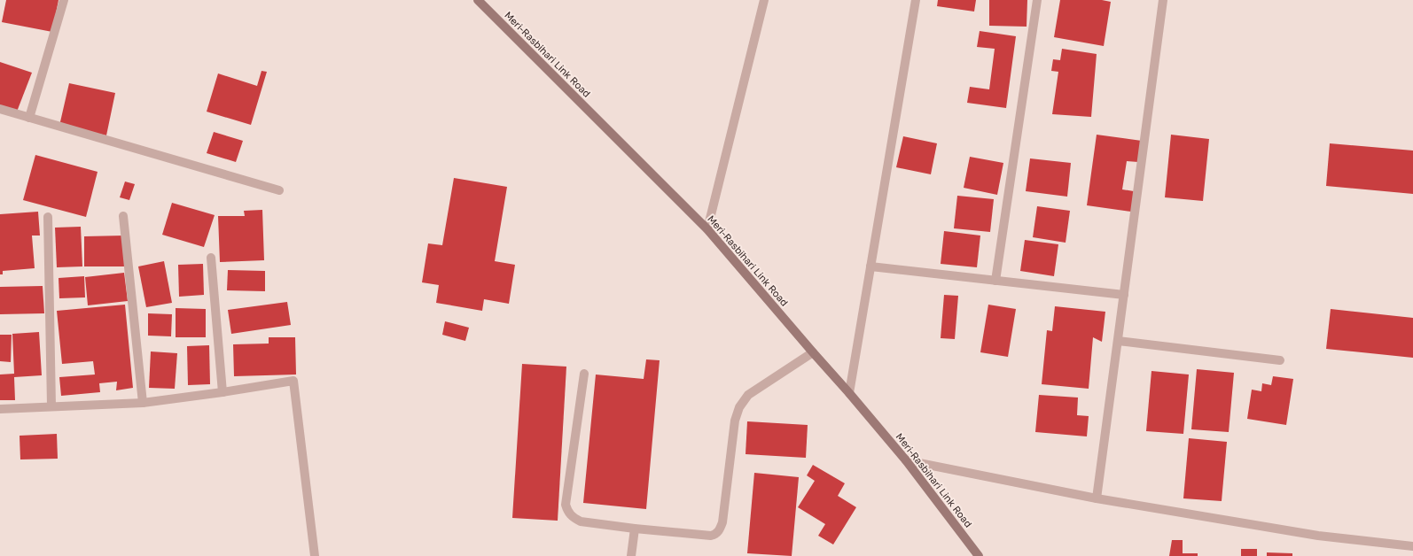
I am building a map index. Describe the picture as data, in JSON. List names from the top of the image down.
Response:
{
  "streets": {
    "main road": ["Meri-Rasbihari Link Road"]
  }
}
